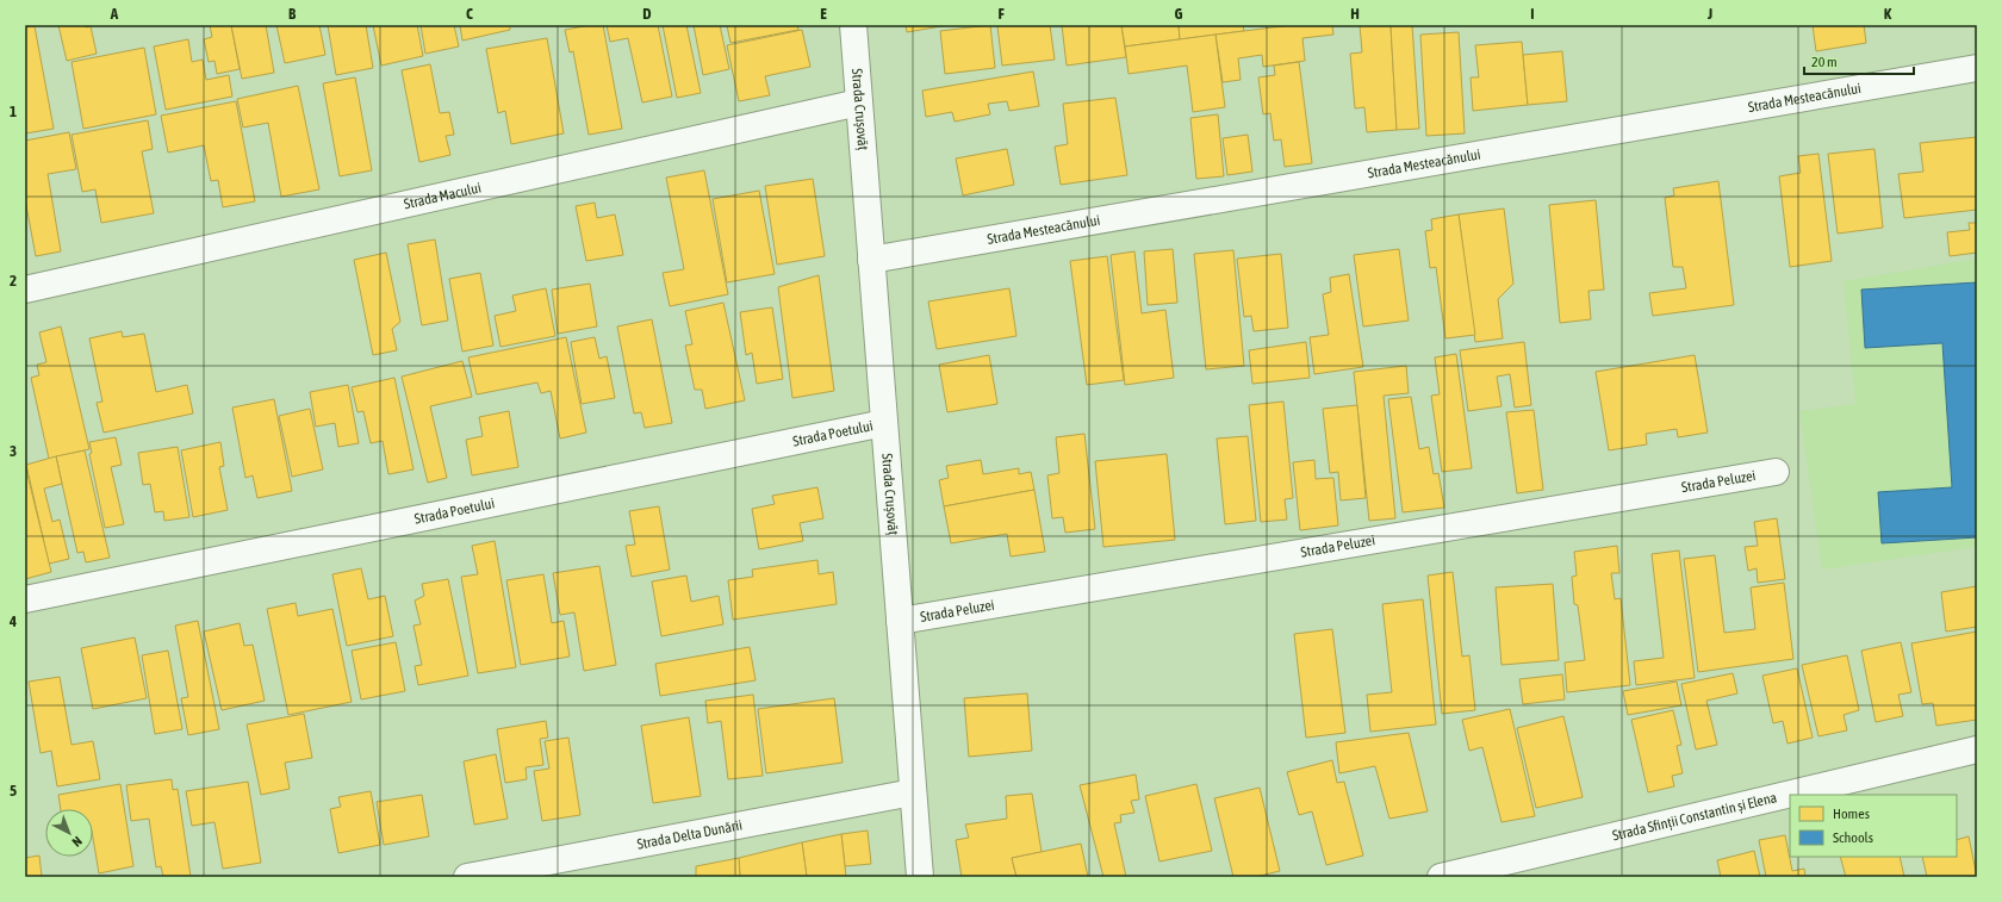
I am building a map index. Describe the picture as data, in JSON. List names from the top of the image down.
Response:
{
  "streets": {
    "street": [
      "Strada Mesteacănului",
      "Strada Crușovăț",
      "Strada Macului",
      "Strada Poetului",
      "Strada Peluzei",
      "Strada Sfinții Constantin și Elena",
      "Strada Delta Dunării"
    ]
  },
  "crossings": [
    ["Strada Mesteacănului", "Strada Crușovăț"],
    ["Strada Crușovăț", "Strada Macului"],
    ["Strada Crușovăț", "Strada Poetului"],
    ["Strada Crușovăț", "Strada Peluzei"],
    ["Strada Crușovăț", "Strada Delta Dunării"]
  ],
  "legend": ["Homes", "Schools"],
  "scale_bar": "20 m",
  "north": "bottom right",
  "grid": {
    "columns": [
      "A",
      "B",
      "C",
      "D",
      "E",
      "F",
      "G",
      "H",
      "I",
      "J",
      "K"
    ],
    "rows": [
      "1",
      "2",
      "3",
      "4",
      "5"
    ]
  }
}
